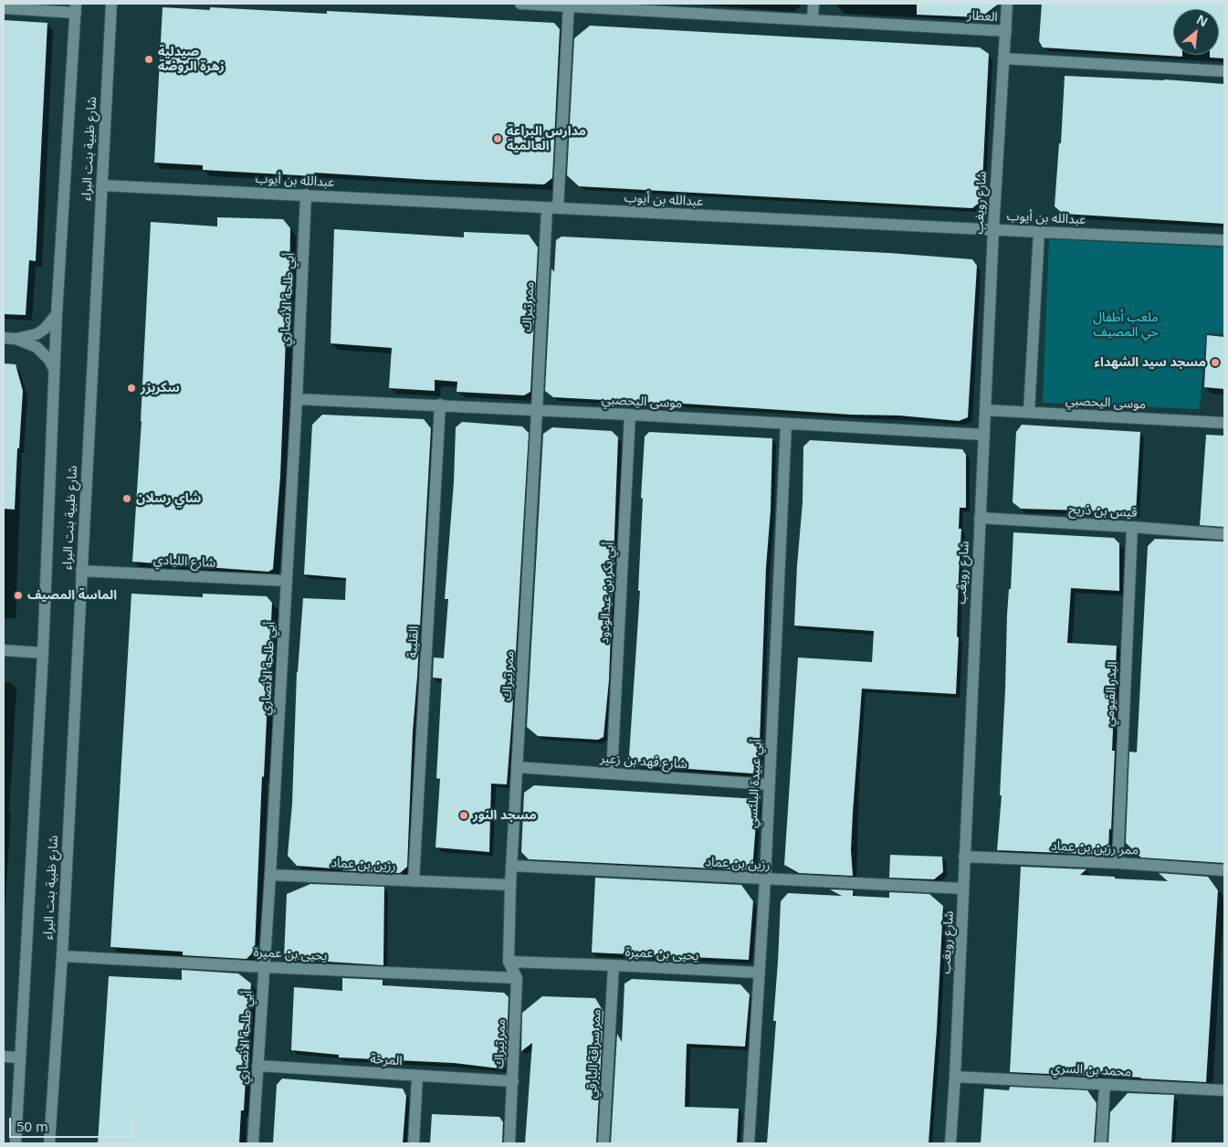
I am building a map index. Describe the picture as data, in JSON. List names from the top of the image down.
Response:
{
  "streets": {
    "street": [
      "العطار",
      "شارع ظبية بنت البراء",
      "عبدالله بن أيوب",
      "شارع رويغب",
      "أبي طلحة الأنصاري",
      "ممر تبراك",
      "موسى اليحصبي",
      "قيس بن ذريح",
      "شارع اللبادي",
      "أبي بكر بن عبدالودود",
      "القليبة",
      "البدر الفيومي",
      "شارع فهد بن زعير",
      "أبي عبيدة البلنسي",
      "ممر رزين بن عماد",
      "رزين بن عماد",
      "يحيى بن عميرة",
      "ممر سراقة البارقي",
      "المرخة",
      "محمد بن السري"
    ]
  },
  "crossings": [
    ["العطار", "شارع رويغب"],
    ["العطار", "ممر تبراك"],
    ["شارع ظبية بنت البراء", "عبدالله بن أيوب"],
    ["شارع ظبية بنت البراء", "شارع اللبادي"],
    ["شارع ظبية بنت البراء", "يحيى بن عميرة"],
    ["عبدالله بن أيوب", "شارع رويغب"],
    ["عبدالله بن أيوب", "أبي طلحة الأنصاري"],
    ["عبدالله بن أيوب", "ممر تبراك"],
    ["شارع رويغب", "موسى اليحصبي"],
    ["شارع رويغب", "قيس بن ذريح"],
    ["شارع رويغب", "ممر رزين بن عماد"],
    ["شارع رويغب", "رزين بن عماد"],
    ["شارع رويغب", "محمد بن السري"],
    ["أبي طلحة الأنصاري", "موسى اليحصبي"],
    ["أبي طلحة الأنصاري", "شارع اللبادي"],
    ["أبي طلحة الأنصاري", "رزين بن عماد"],
    ["أبي طلحة الأنصاري", "يحيى بن عميرة"],
    ["أبي طلحة الأنصاري", "المرخة"],
    ["ممر تبراك", "موسى اليحصبي"],
    ["ممر تبراك", "شارع فهد بن زعير"],
    ["ممر تبراك", "رزين بن عماد"],
    ["ممر تبراك", "يحيى بن عميرة"],
    ["ممر تبراك", "المرخة"],
    ["موسى اليحصبي", "أبي بكر بن عبدالودود"],
    ["موسى اليحصبي", "القليبة"],
    ["موسى اليحصبي", "أبي عبيدة البلنسي"],
    ["قيس بن ذريح", "البدر الفيومي"],
    ["أبي بكر بن عبدالودود", "شارع فهد بن زعير"],
    ["القليبة", "رزين بن عماد"],
    ["البدر الفيومي", "ممر رزين بن عماد"],
    ["شارع فهد بن زعير", "أبي عبيدة البلنسي"],
    ["أبي عبيدة البلنسي", "رزين بن عماد"],
    ["أبي عبيدة البلنسي", "يحيى بن عميرة"],
    ["يحيى بن عميرة", "ممر سراقة البارقي"]
  ],
  "parks": ["ملعب أطفال حي المصيف"],
  "places": [
    "صيدلية زهرة الروضة",
    "مدارس البراعة العالمية",
    "مسجد سيد الشهداء",
    "سكربزر",
    "شاي رسلان",
    "الماسة المصيف",
    "مسجد النور"
  ],
  "scale_bar": "50 m",
  "north": "top right"
}
